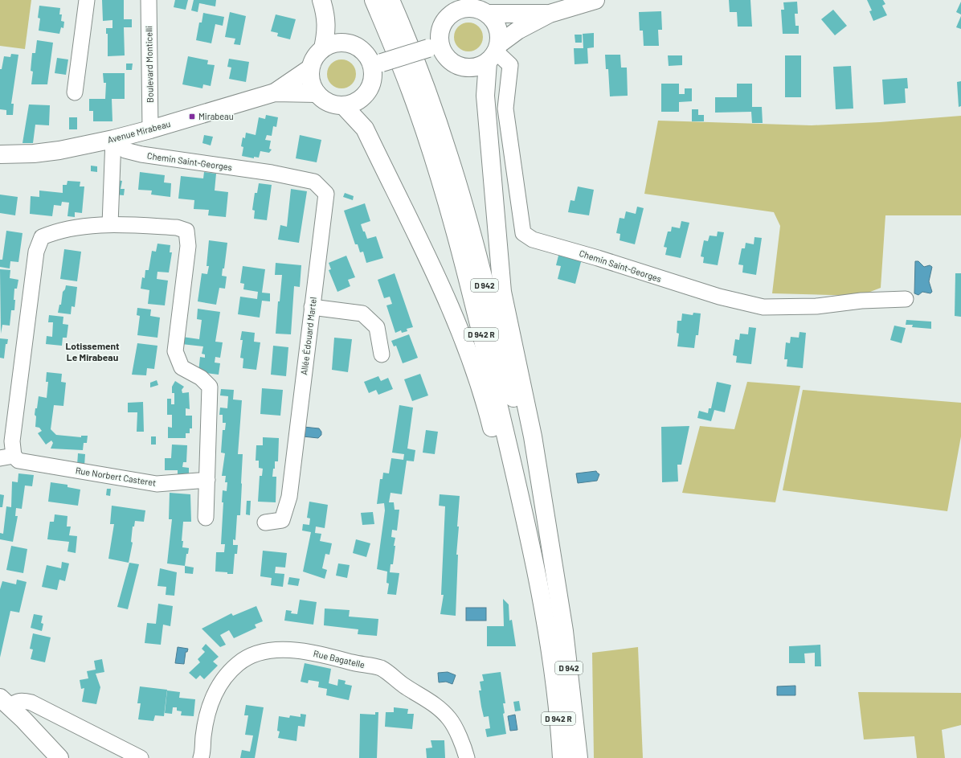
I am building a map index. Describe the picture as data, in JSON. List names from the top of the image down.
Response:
{
  "streets": {
    "main road": ["Avenue Mirabeau", "D 942", "D 942 R"],
    "street": [
      "Boulevard Monticelli",
      "Chemin Saint-Georges",
      "Allée Édouard Martel",
      "Rue Norbert Casteret",
      "Rue Bagatelle"
    ]
  },
  "crossings": [
    ["Boulevard Monticelli", "Avenue Mirabeau"],
    ["Avenue Mirabeau", "Chemin Saint-Georges"],
    ["Chemin Saint-Georges", "Allée Édouard Martel"]
  ],
  "districts": ["Lotissement Le Mirabeau"],
  "places": {
    "transit": ["Mirabeau"]
  }
}
